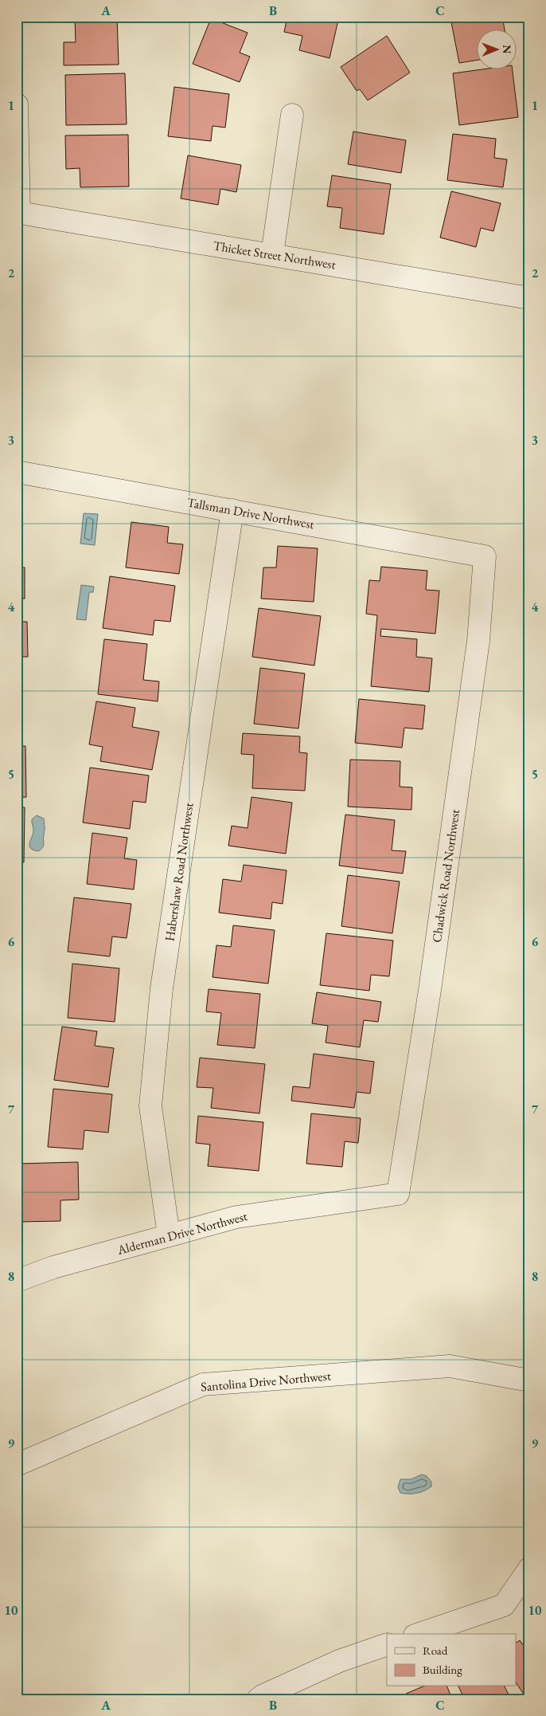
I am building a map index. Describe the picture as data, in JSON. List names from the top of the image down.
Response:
{
  "streets": {
    "street": [
      "Thicket Street Northwest",
      "Tallsman Drive Northwest",
      "Habershaw Road Northwest",
      "Chadwick Road Northwest",
      "Alderman Drive Northwest",
      "Santolina Drive Northwest"
    ]
  },
  "crossings": [
    ["Tallsman Drive Northwest", "Habershaw Road Northwest"],
    ["Tallsman Drive Northwest", "Chadwick Road Northwest"],
    ["Habershaw Road Northwest", "Alderman Drive Northwest"],
    ["Chadwick Road Northwest", "Alderman Drive Northwest"]
  ],
  "legend": ["Road", "Building"],
  "north": "right",
  "grid": {
    "columns": ["A", "B", "C"],
    "rows": [
      "1",
      "2",
      "3",
      "4",
      "5",
      "6",
      "7",
      "8",
      "9",
      "10"
    ]
  }
}
